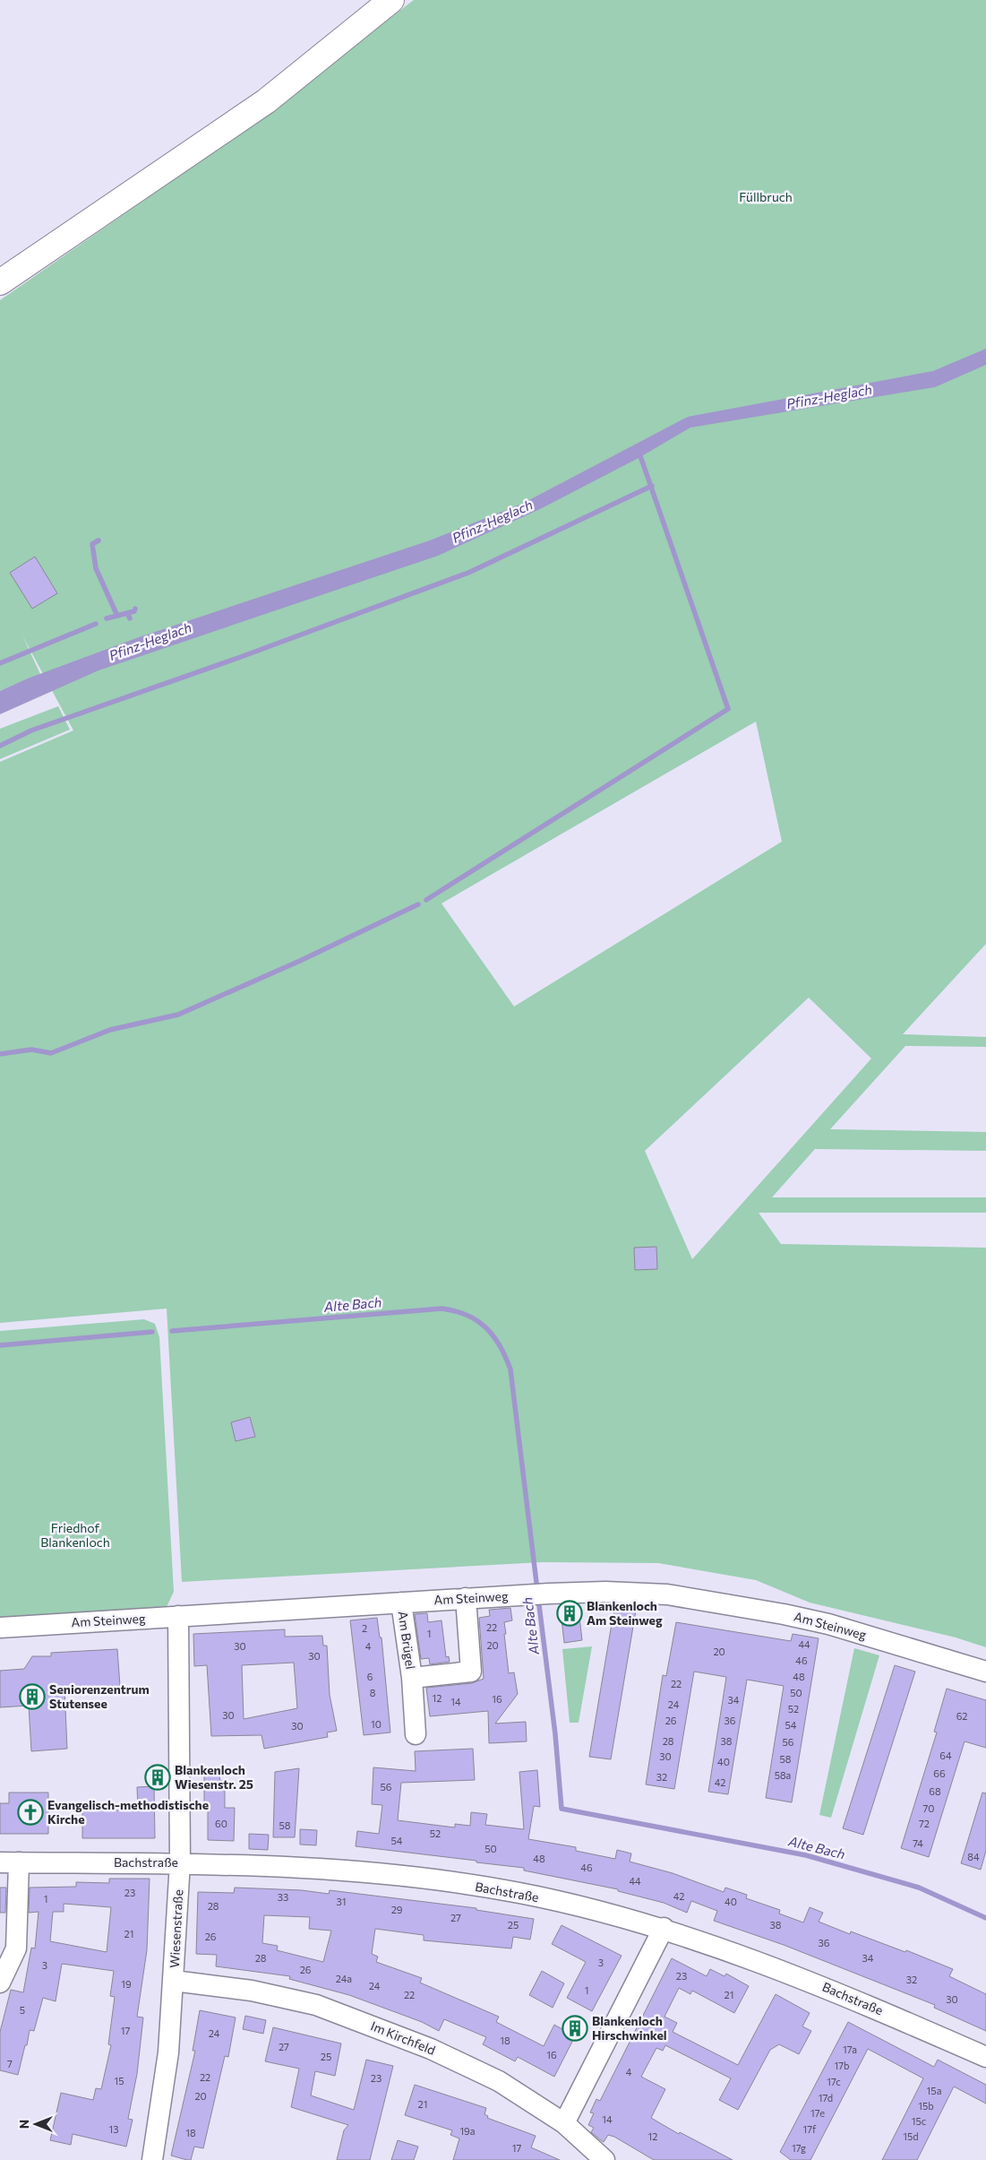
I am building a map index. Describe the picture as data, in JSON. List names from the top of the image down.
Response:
{
  "streets": {
    "street": [
      "Am Steinweg",
      "Am Brügel",
      "Bachstraße",
      "Wiesenstraße",
      "Im Kirchfeld"
    ]
  },
  "crossings": [
    ["Am Steinweg", "Am Brügel"],
    ["Am Steinweg", "Wiesenstraße"],
    ["Bachstraße", "Wiesenstraße"],
    ["Wiesenstraße", "Im Kirchfeld"]
  ],
  "water": ["Pfinz-Heglach", "Alte Bach"],
  "parks": ["Füllbruch", "Friedhof Blankenloch"],
  "places": {
    "building": [
      "Blankenloch Am Steinweg",
      "Seniorenzentrum Stutensee",
      "Blankenloch Wiesenstr. 25",
      "Blankenloch Hirschwinkel"
    ],
    "church": ["Evangelisch-methodistische Kirche"]
  },
  "house_numbers": [
    "22",
    "2",
    "1",
    "44",
    "20",
    "30",
    "4",
    "20",
    "30",
    "46",
    "6",
    "48",
    "22",
    "8",
    "50",
    "12",
    "16",
    "34",
    "14",
    "24",
    "52",
    "30",
    "62",
    "26",
    "36",
    "10",
    "54",
    "30",
    "28",
    "38",
    "56",
    "64",
    "30",
    "58",
    "40",
    "66",
    "58a",
    "32",
    "42",
    "56",
    "68",
    "70",
    "60",
    "72",
    "58",
    "52",
    "54",
    "74",
    "50",
    "84",
    "48",
    "46",
    "44",
    "23",
    "42",
    "33",
    "1",
    "31",
    "40",
    "28",
    "29",
    "27",
    "25",
    "38",
    "21",
    "26",
    "36",
    "28",
    "34",
    "3",
    "3",
    "26",
    "23",
    "24a",
    "32",
    "19",
    "24",
    "1",
    "22",
    "21",
    "30",
    "5",
    "17",
    "24",
    "18",
    "27",
    "17a",
    "16",
    "25",
    "7",
    "17b",
    "4",
    "22",
    "23",
    "15",
    "17c",
    "15a",
    "20",
    "17d",
    "21",
    "15b",
    "17e",
    "14",
    "15c",
    "13",
    "17f",
    "19a",
    "18",
    "12",
    "15d",
    "17",
    "17g"
  ],
  "north": "left"
}
